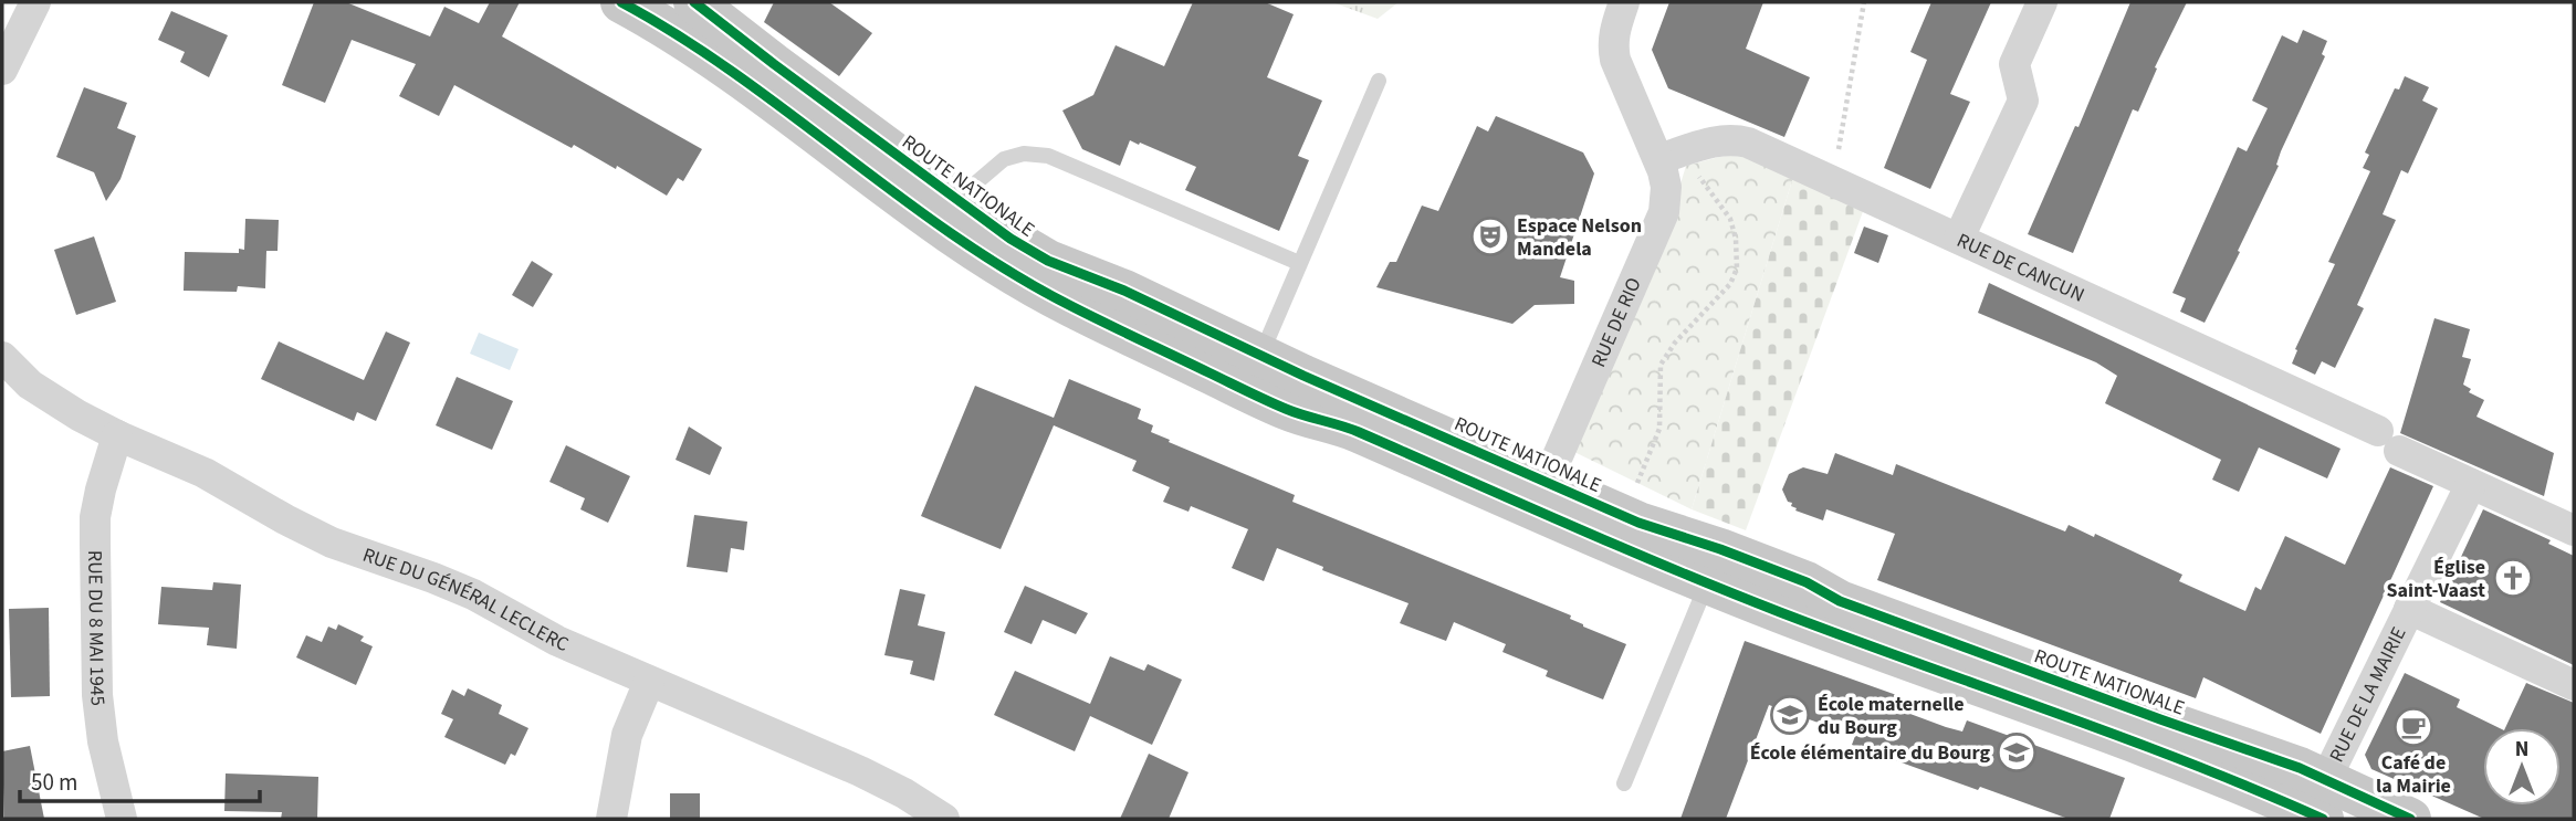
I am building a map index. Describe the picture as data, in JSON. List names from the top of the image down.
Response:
{
  "streets": {
    "main road": ["ROUTE NATIONALE"],
    "street": [
      "RUE DE CANCUN",
      "RUE DE RIO",
      "RUE DU GÉNÉRAL LECLERC",
      "RUE DU 8 MAI 1945",
      "RUE DE LA MAIRIE"
    ]
  },
  "crossings": [
    ["ROUTE NATIONALE", "RUE DE RIO"],
    ["ROUTE NATIONALE", "RUE DE LA MAIRIE"],
    ["RUE DE CANCUN", "RUE DE RIO"],
    ["RUE DE CANCUN", "RUE DE LA MAIRIE"],
    ["RUE DU GÉNÉRAL LECLERC", "RUE DU 8 MAI 1945"]
  ],
  "places": {
    "theatre": ["Espace Nelson Mandela"],
    "church": ["Église Saint-Vaast"],
    "school or university": ["École maternelle du Bourg", "École élémentaire du Bourg"],
    "cafe": ["Café de la Mairie"]
  },
  "scale_bar": "50 m",
  "north": "top"
}
